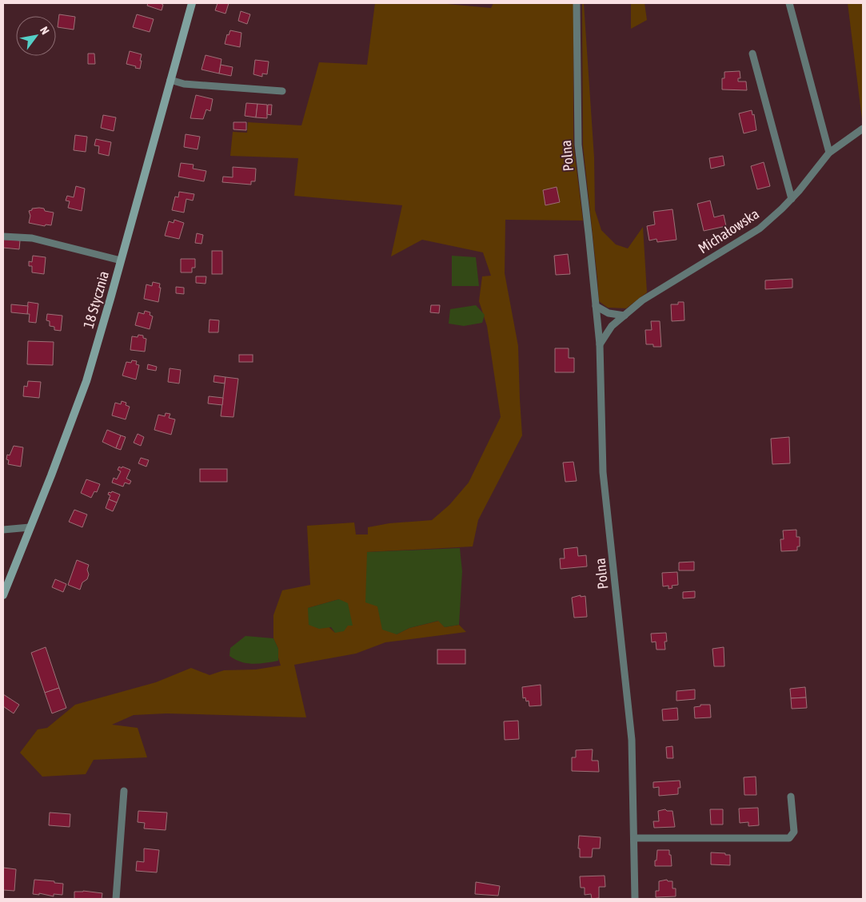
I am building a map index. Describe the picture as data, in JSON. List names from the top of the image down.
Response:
{
  "streets": {
    "street": ["Polna", "Michałowska", "18 Stycznia"]
  },
  "crossings": [
    ["Polna", "Michałowska"]
  ],
  "north": "top right"
}
